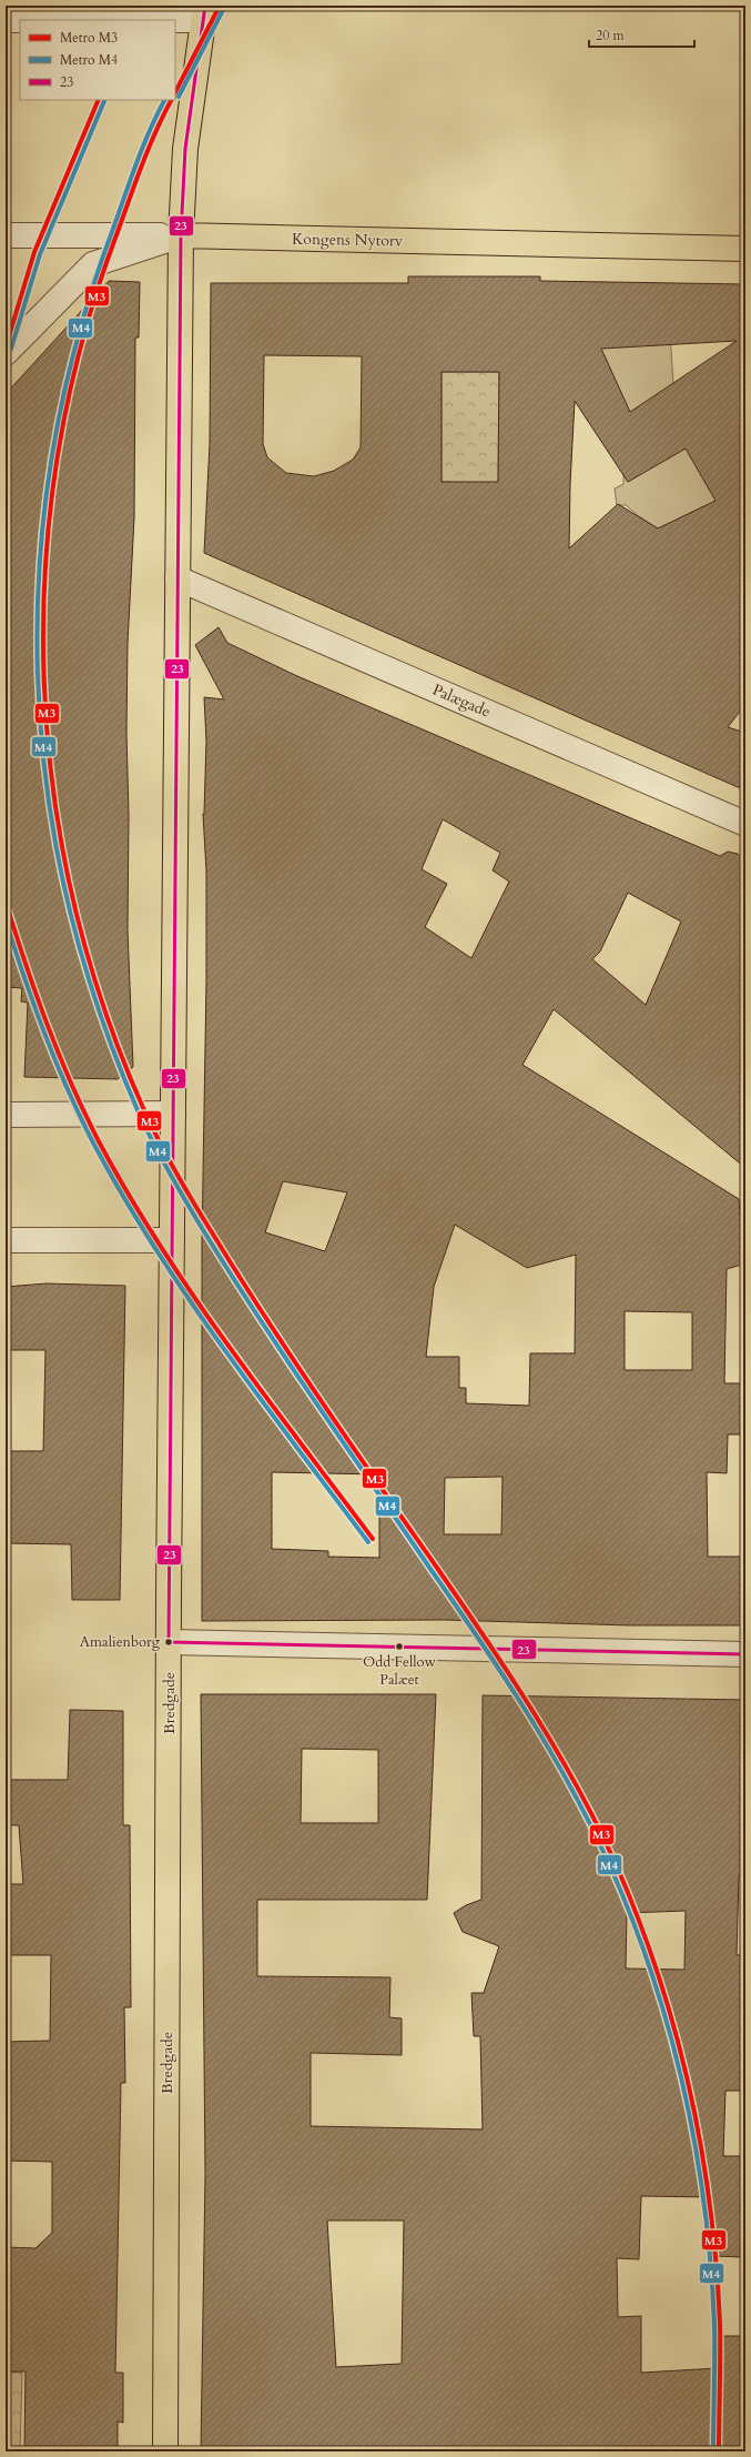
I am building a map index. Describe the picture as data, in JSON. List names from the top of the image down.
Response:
{
  "streets": {
    "main road": ["Kongens Nytorv", "Bredgade"],
    "street": ["Palægade"]
  },
  "crossings": [
    ["Kongens Nytorv", "Bredgade"],
    ["Palægade", "Bredgade"]
  ],
  "places": ["Amalienborg", "Odd Fellow Palæet"],
  "lines": ["metro line M3", "transit line 23", "metro line M4"],
  "legend": ["Metro M3", "Metro M4", "23"],
  "scale_bar": "20 m"
}
